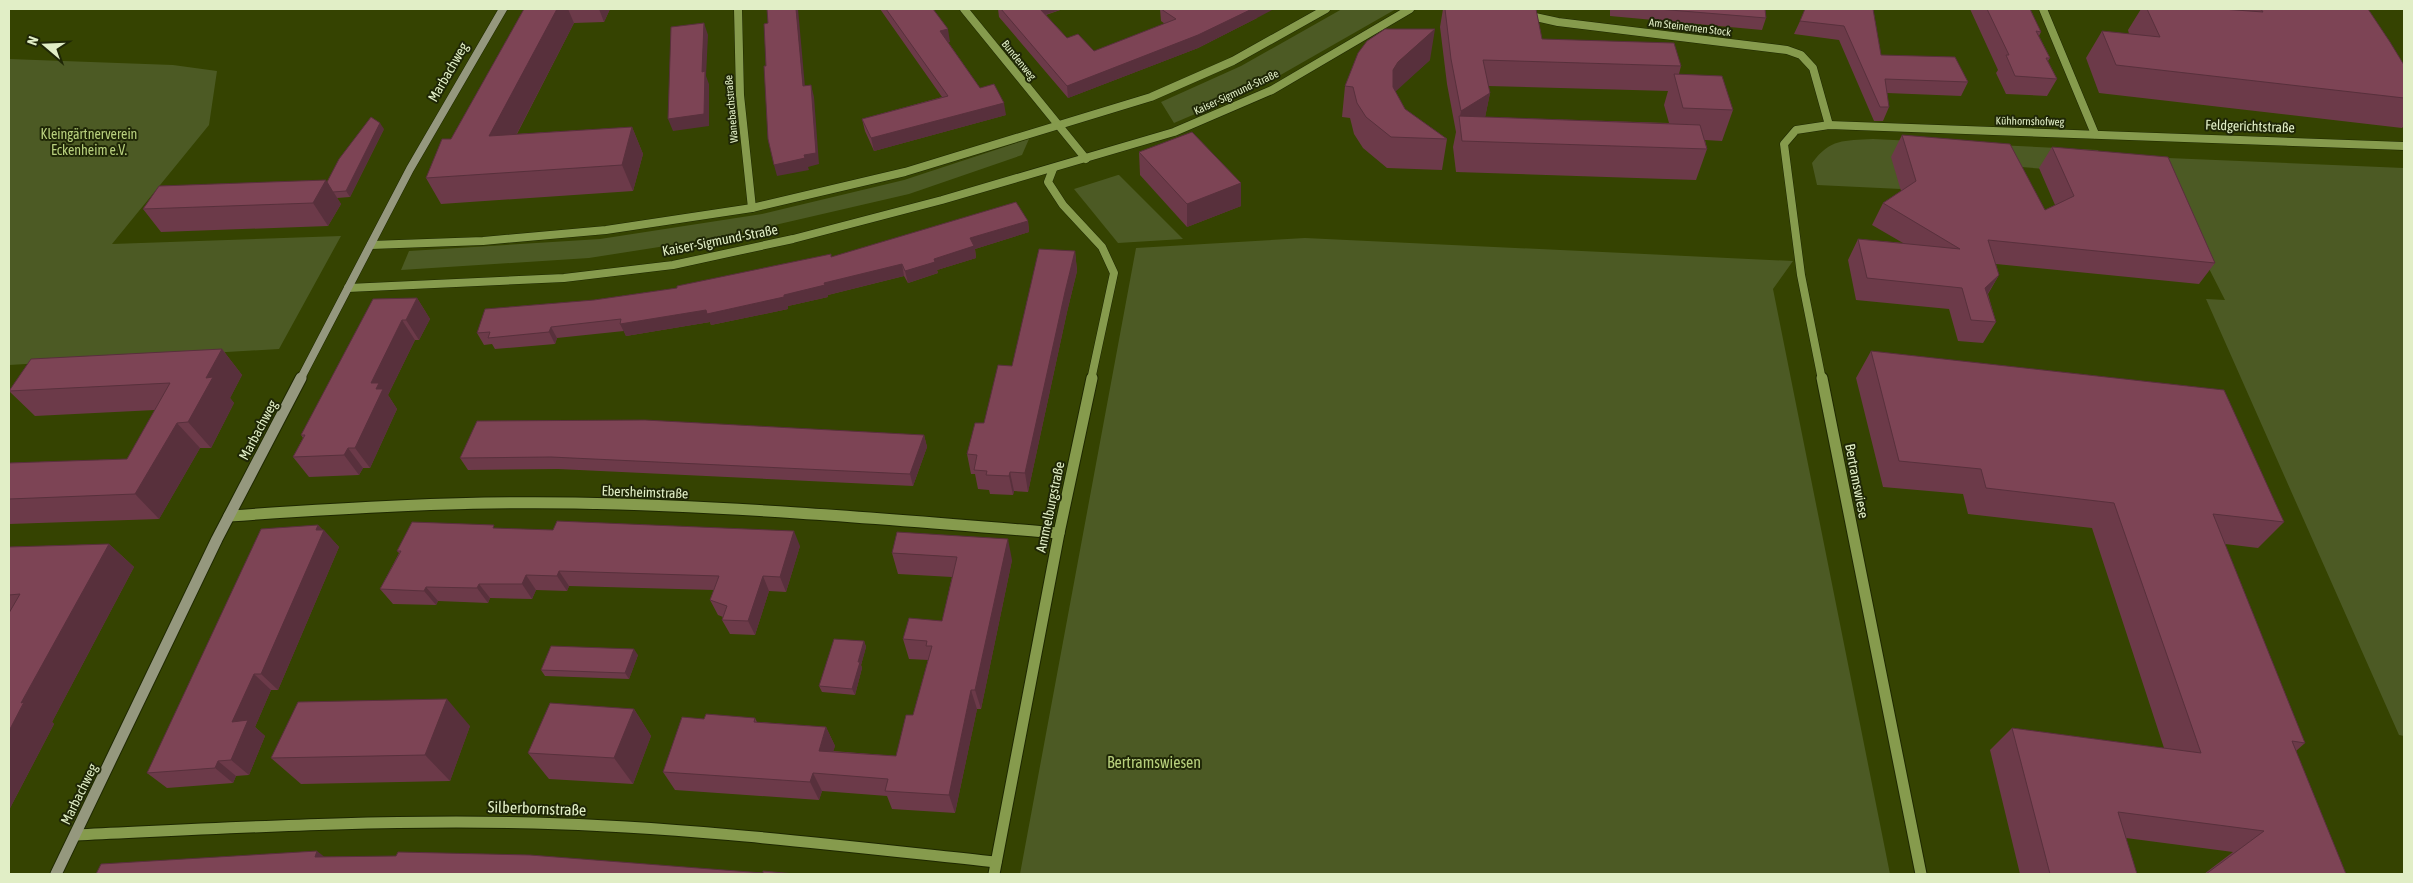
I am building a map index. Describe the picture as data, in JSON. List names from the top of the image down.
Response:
{
  "streets": {
    "main road": ["Marbachweg"],
    "street": [
      "Am Steinernen Stock",
      "Bundenweg",
      "Kaiser-Sigmund-Straße",
      "Wanebachstraße",
      "Kühhornshofweg",
      "Feldgerichtstraße",
      "Bertramswiese",
      "Ebersheimstraße",
      "Ammelburgstraße",
      "Silberbornstraße"
    ]
  },
  "crossings": [
    ["Am Steinernen Stock", "Kühhornshofweg"],
    ["Am Steinernen Stock", "Bertramswiese"],
    ["Bundenweg", "Kaiser-Sigmund-Straße"],
    ["Marbachweg", "Kaiser-Sigmund-Straße"],
    ["Marbachweg", "Ebersheimstraße"],
    ["Marbachweg", "Silberbornstraße"],
    ["Kaiser-Sigmund-Straße", "Wanebachstraße"],
    ["Kaiser-Sigmund-Straße", "Ammelburgstraße"],
    ["Kühhornshofweg", "Feldgerichtstraße"],
    ["Kühhornshofweg", "Bertramswiese"],
    ["Ebersheimstraße", "Ammelburgstraße"],
    ["Ammelburgstraße", "Silberbornstraße"]
  ],
  "parks": ["Kleingärtnerverein Eckenheim e.V.", "Bertramswiesen"],
  "north": "left"
}
